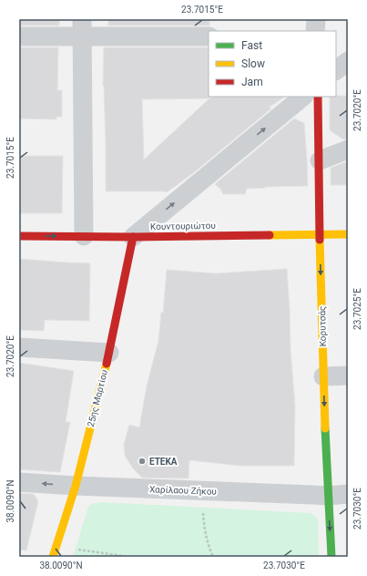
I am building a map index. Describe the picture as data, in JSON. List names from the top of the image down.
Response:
{
  "streets": {
    "street": [
      "Κουντουριώτου",
      "Κορυτσάς",
      "25ης Μαρτίου",
      "Χαρίλαου Ζήκου"
    ]
  },
  "crossings": [
    ["Κουντουριώτου", "Κορυτσάς"],
    ["Κουντουριώτου", "25ης Μαρτίου"],
    ["Κορυτσάς", "Χαρίλαου Ζήκου"],
    ["25ης Μαρτίου", "Χαρίλαου Ζήκου"]
  ],
  "one_way": ["Κορυτσάς"],
  "places": ["ΕΤΕΚΑ"],
  "legend": ["Fast", "Slow", "Jam"],
  "coordinates": [
    "23.7015°E",
    "23.7020°E",
    "23.7025°E",
    "38.0090°N",
    "23.7030°E"
  ]
}
